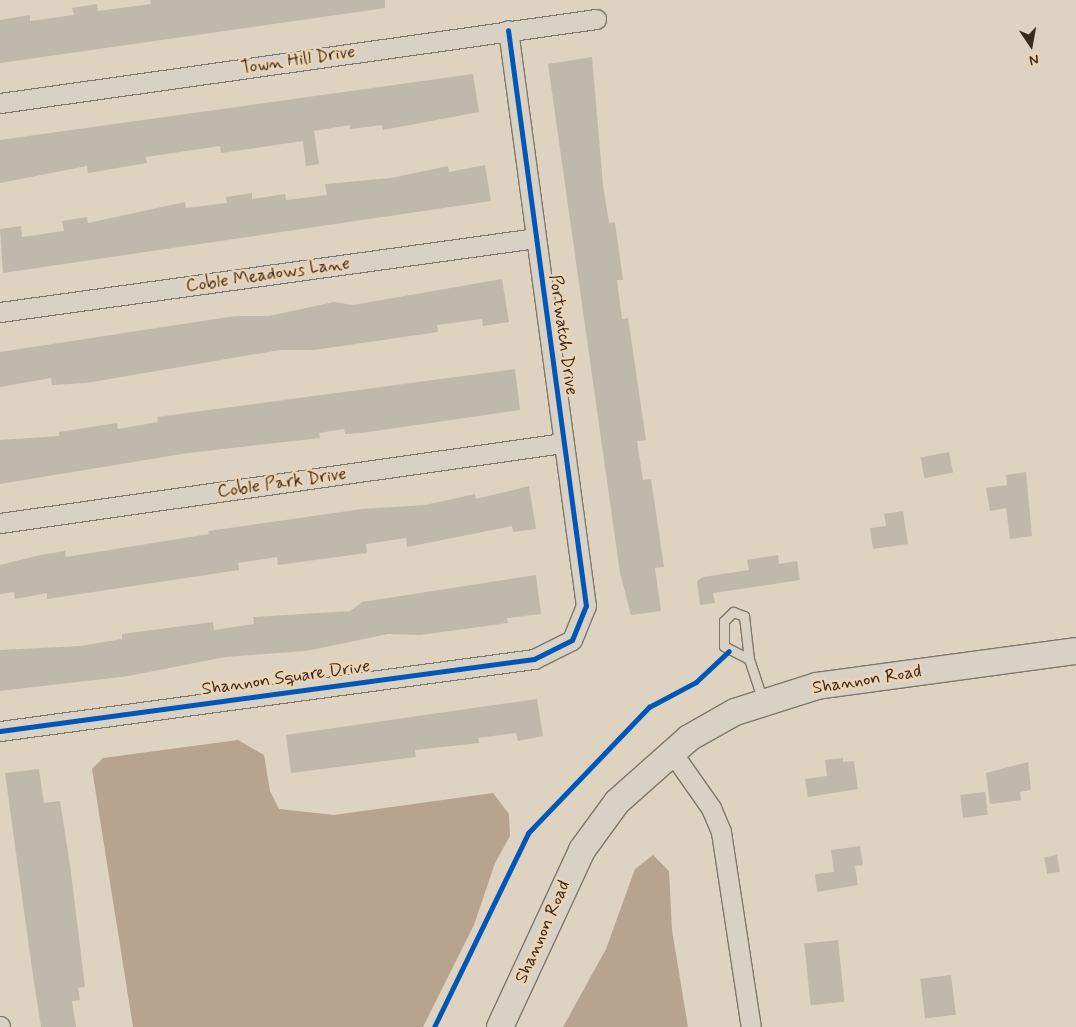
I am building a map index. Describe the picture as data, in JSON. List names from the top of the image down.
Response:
{
  "streets": {
    "street": [
      "Town Hill Drive",
      "Coble Meadows Lane",
      "Portwatch Drive",
      "Coble Park Drive",
      "Shannon Square Drive",
      "Shannon Road"
    ]
  },
  "crossings": [
    ["Town Hill Drive", "Portwatch Drive"],
    ["Coble Meadows Lane", "Portwatch Drive"],
    ["Portwatch Drive", "Coble Park Drive"],
    ["Portwatch Drive", "Shannon Square Drive"]
  ],
  "north": "bottom"
}
